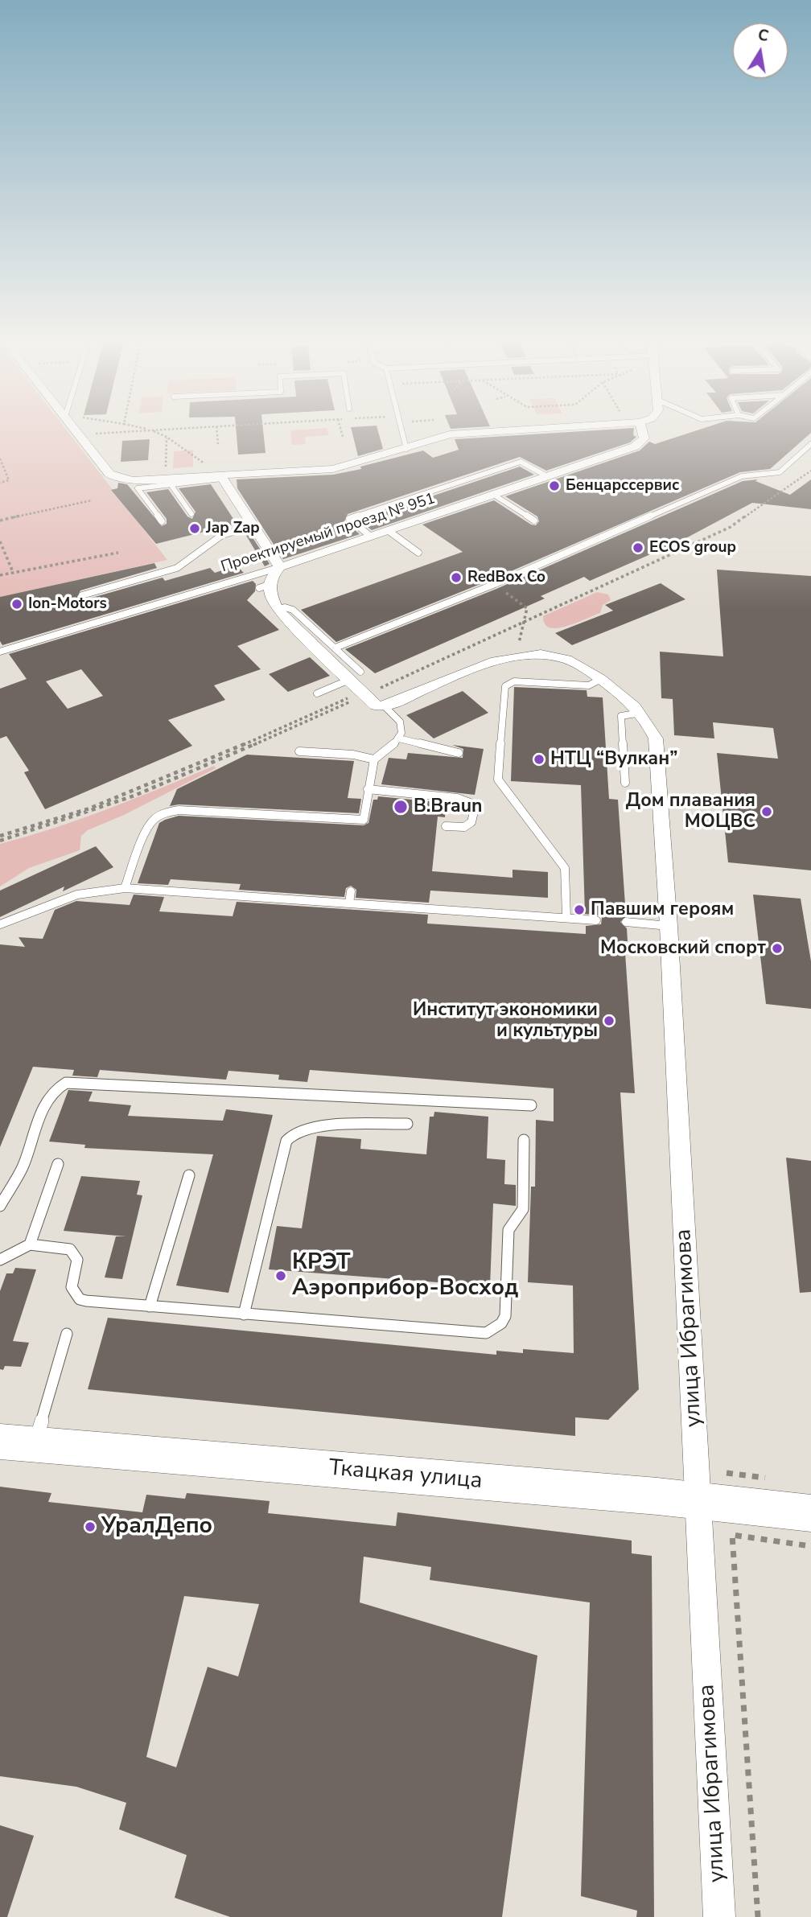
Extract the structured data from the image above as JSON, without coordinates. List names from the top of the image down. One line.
{"streets":{"street":["Проектируемый проезд № 951","улица Ибрагимова","Ткацкая улица"]},"crossings":[["улица Ибрагимова","Ткацкая улица"]],"places":["Бенцарссервис","Jap Zap","ECOS group","RedBox Co","Ion-Motors","НТЦ “Вулкан”","B.Braun","Дом плавания МОЦВС","Павшим героям","Московский спорт","Институт экономики и культуры","КРЭТ Аэроприбор-Восход","УралДепо"],"north":"top"}
